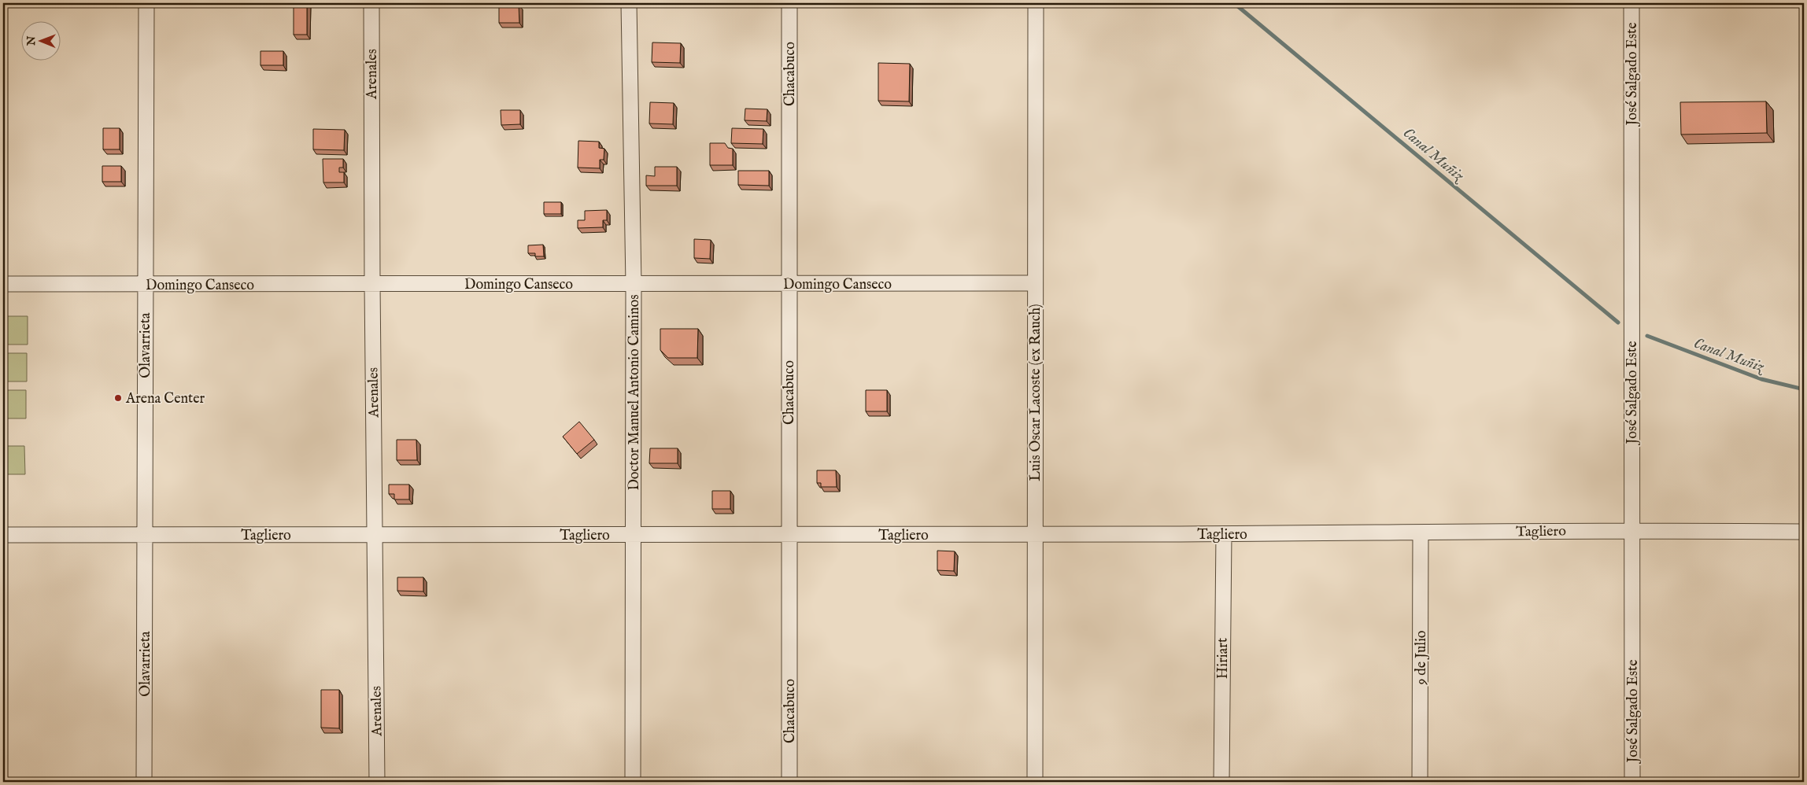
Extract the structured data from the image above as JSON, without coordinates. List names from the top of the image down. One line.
{"streets":{"street":["Arenales","Chacabuco","José Salgado Este","Domingo Canseco","Olavarrieta","Doctor Manuel Antonio Caminos","Luis Oscar Lacoste (ex Rauch)","Tagliero","9 de Julio","Hiriart"]},"crossings":[["Arenales","Domingo Canseco"],["Arenales","Tagliero"],["Chacabuco","Domingo Canseco"],["Chacabuco","Tagliero"],["José Salgado Este","Tagliero"],["Domingo Canseco","Olavarrieta"],["Domingo Canseco","Doctor Manuel Antonio Caminos"],["Domingo Canseco","Luis Oscar Lacoste (ex Rauch)"],["Olavarrieta","Tagliero"],["Doctor Manuel Antonio Caminos","Tagliero"],["Luis Oscar Lacoste (ex Rauch)","Tagliero"],["Tagliero","9 de Julio"],["Tagliero","Hiriart"]],"water":["Canal Muñiz"],"places":["Arena Center"],"north":"left"}
